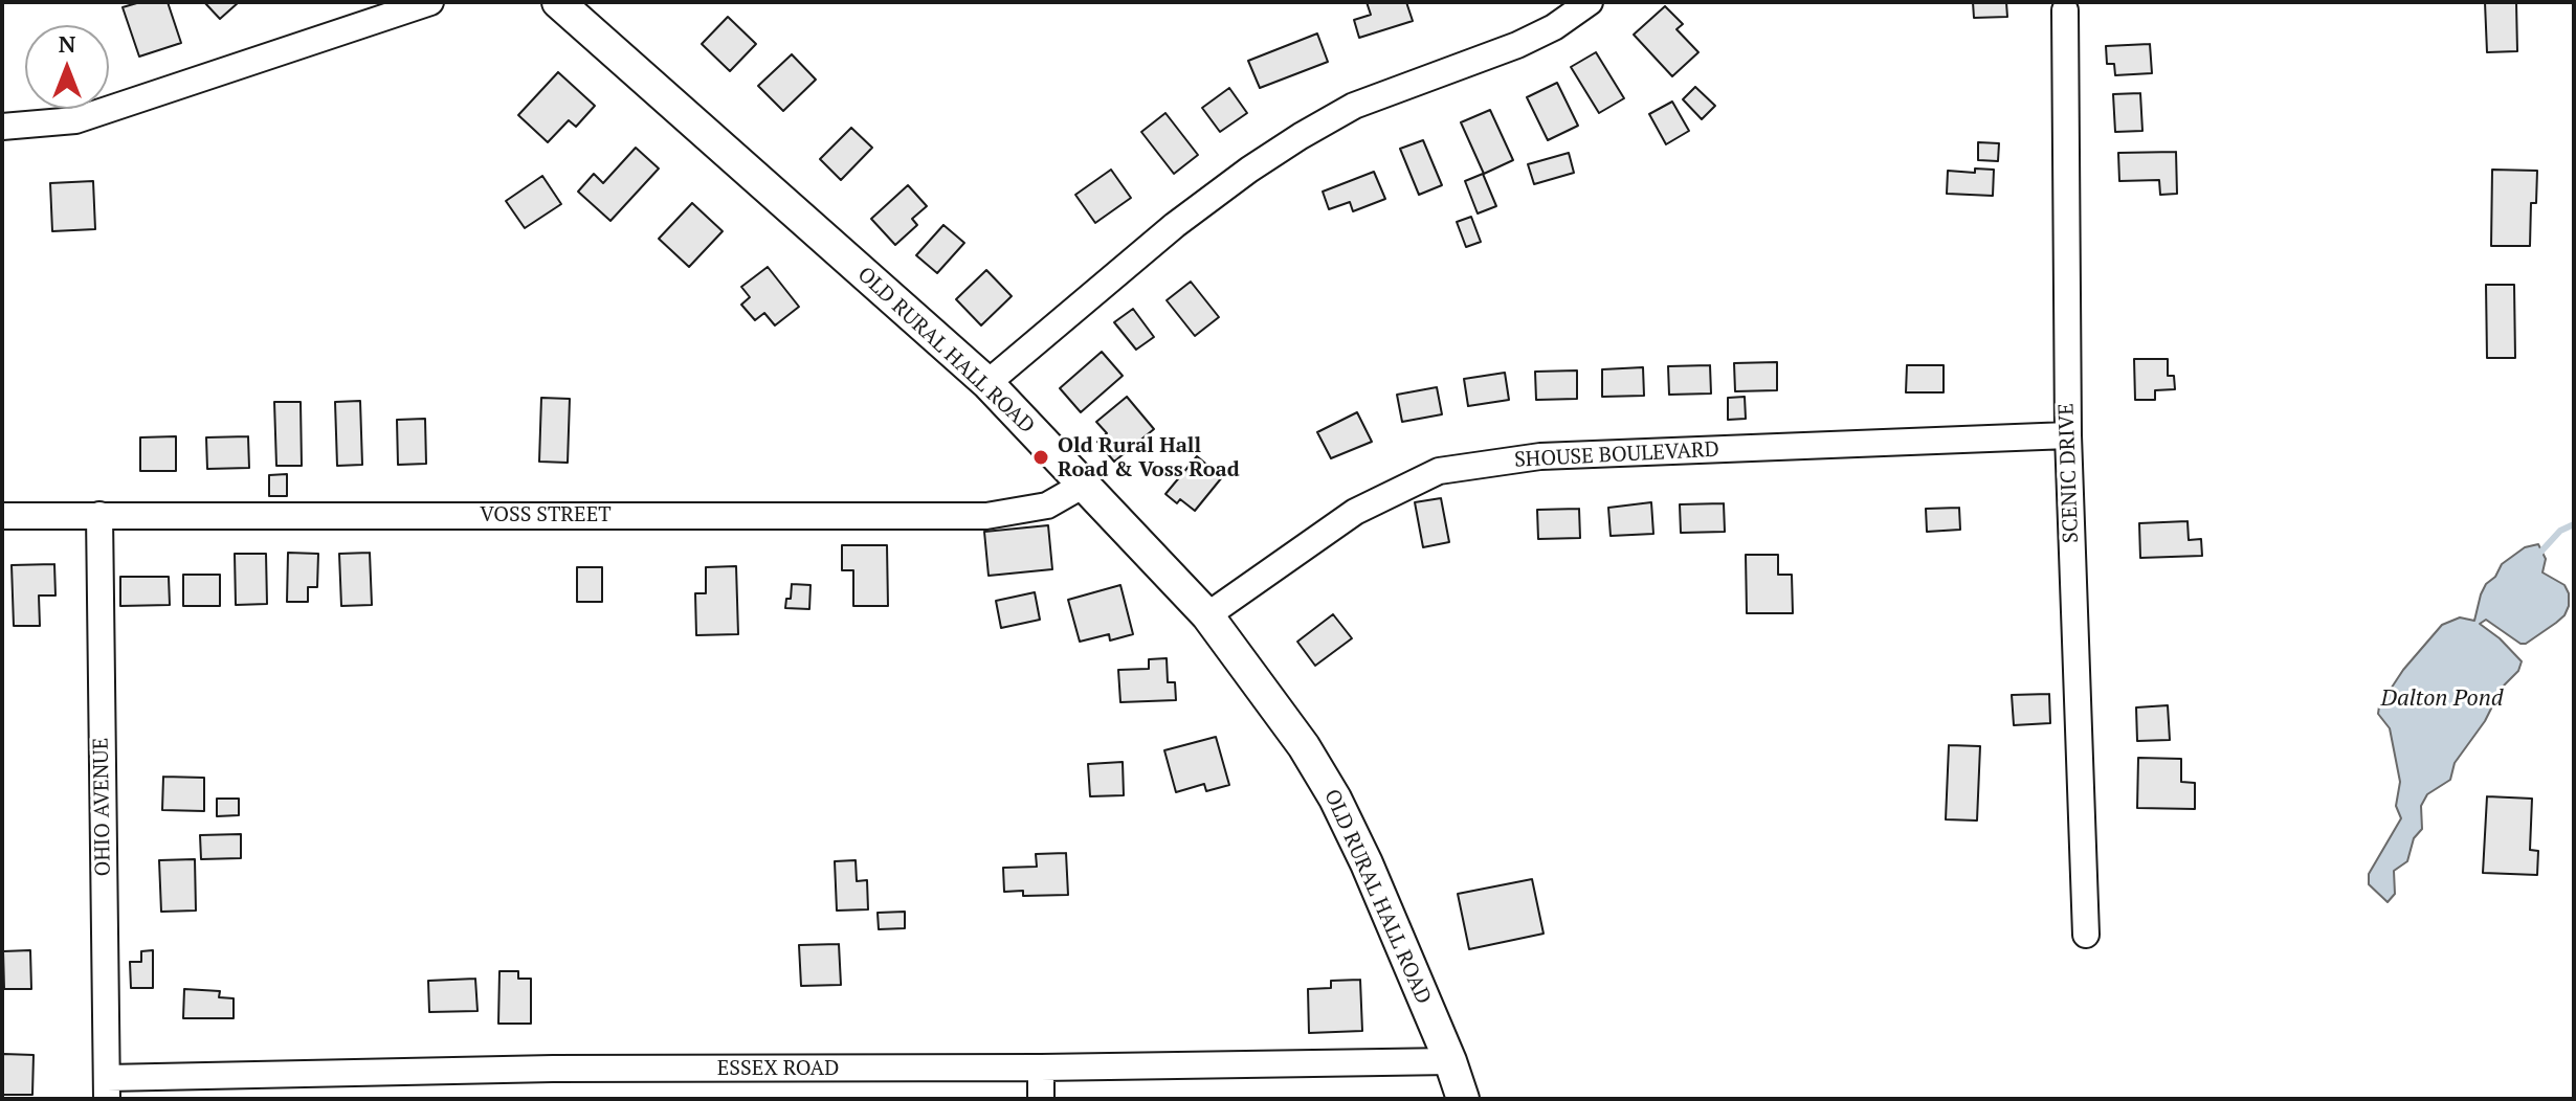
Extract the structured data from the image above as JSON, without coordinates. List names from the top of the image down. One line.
{"streets":{"main road":["OLD RURAL HALL ROAD"],"street":["SHOUSE BOULEVARD","SCENIC DRIVE","VOSS STREET","OHIO AVENUE","ESSEX ROAD"]},"crossings":[["OLD RURAL HALL ROAD","SHOUSE BOULEVARD"],["OLD RURAL HALL ROAD","VOSS STREET"],["OLD RURAL HALL ROAD","ESSEX ROAD"],["SHOUSE BOULEVARD","SCENIC DRIVE"],["VOSS STREET","OHIO AVENUE"],["OHIO AVENUE","ESSEX ROAD"]],"water":["Dalton Pond"],"places":["Old Rural Hall Road & Voss Road"],"north":"top"}
